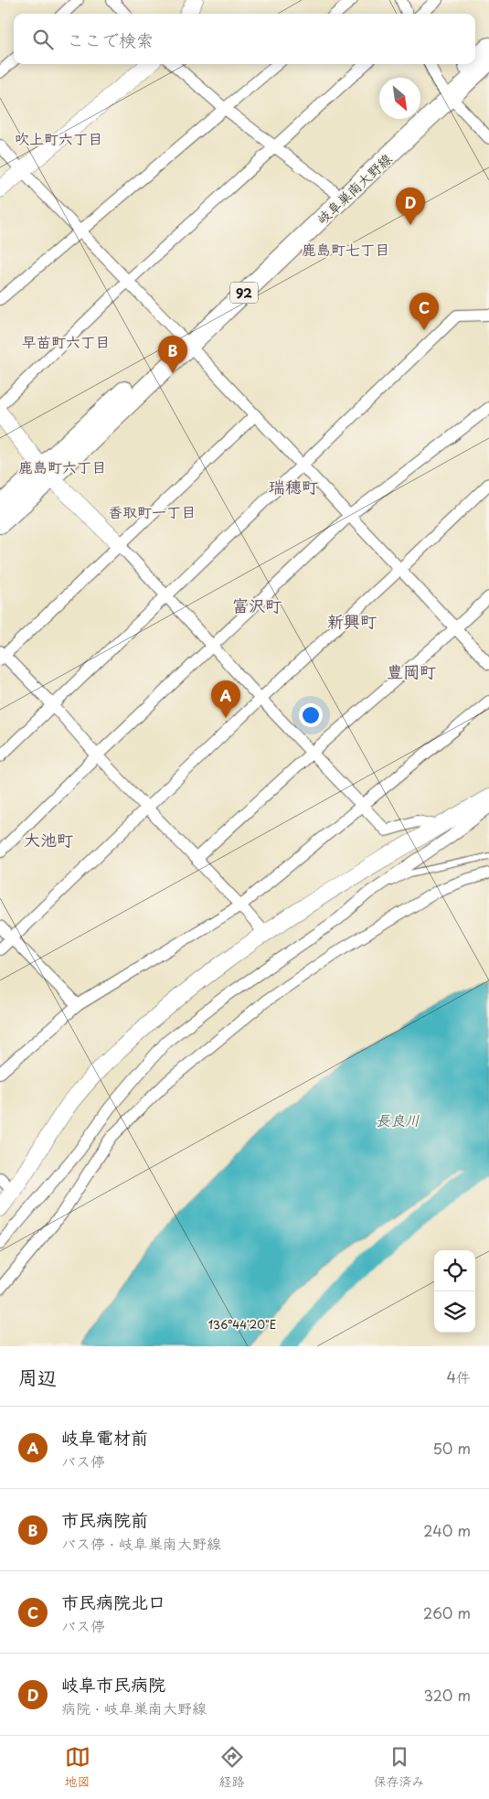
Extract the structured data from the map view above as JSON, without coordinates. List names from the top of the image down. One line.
{"streets":{"main road":["岐阜巣南大野線","92"]},"districts":["吹上町六丁目","鹿島町七丁目","早苗町六丁目","鹿島町六丁目","瑞穂町","香取町一丁目","富沢町","新興町","豊岡町","大池町"],"water":["長良川"],"north":"bottom right","page":{"search":"ここで検索","pins":["D","C","B","A"],"heading":["周辺","4件"],"list":[{"mark":"A","name":"岐阜電材前","note":"バス停","value":"50 m"},{"mark":"B","name":"市民病院前","note":"バス停 · 岐阜巣南大野線","value":"240 m"},{"mark":"C","name":"市民病院北口","note":"バス停","value":"260 m"},{"mark":"D","name":"岐阜市民病院","note":"病院 · 岐阜巣南大野線","value":"320 m"}],"nav":["地図","経路","保存済み"]},"coordinates":["136°44'20\"E"]}
